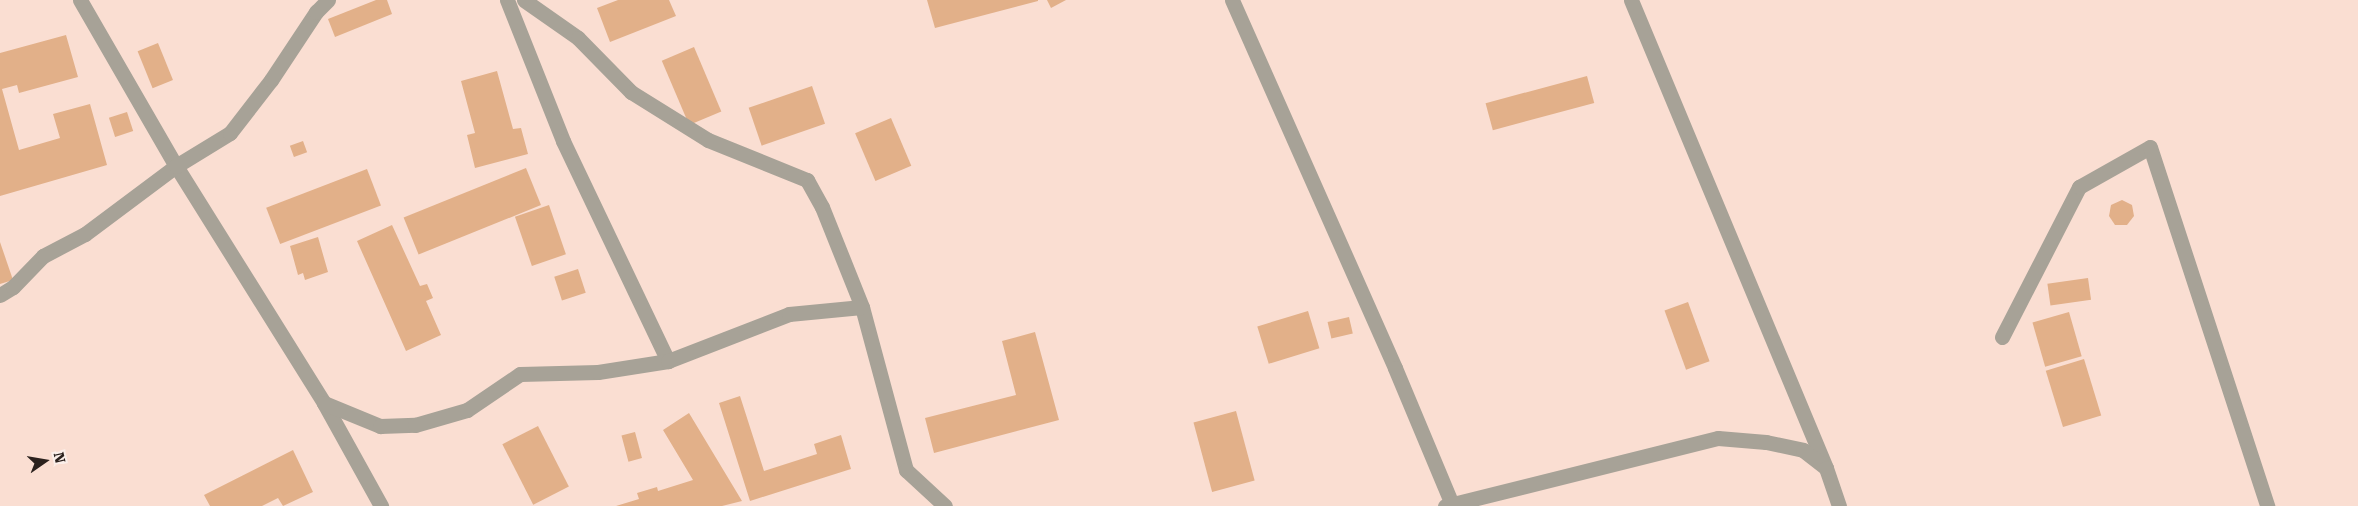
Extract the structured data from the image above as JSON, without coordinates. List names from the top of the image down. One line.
{"north":"right"}
